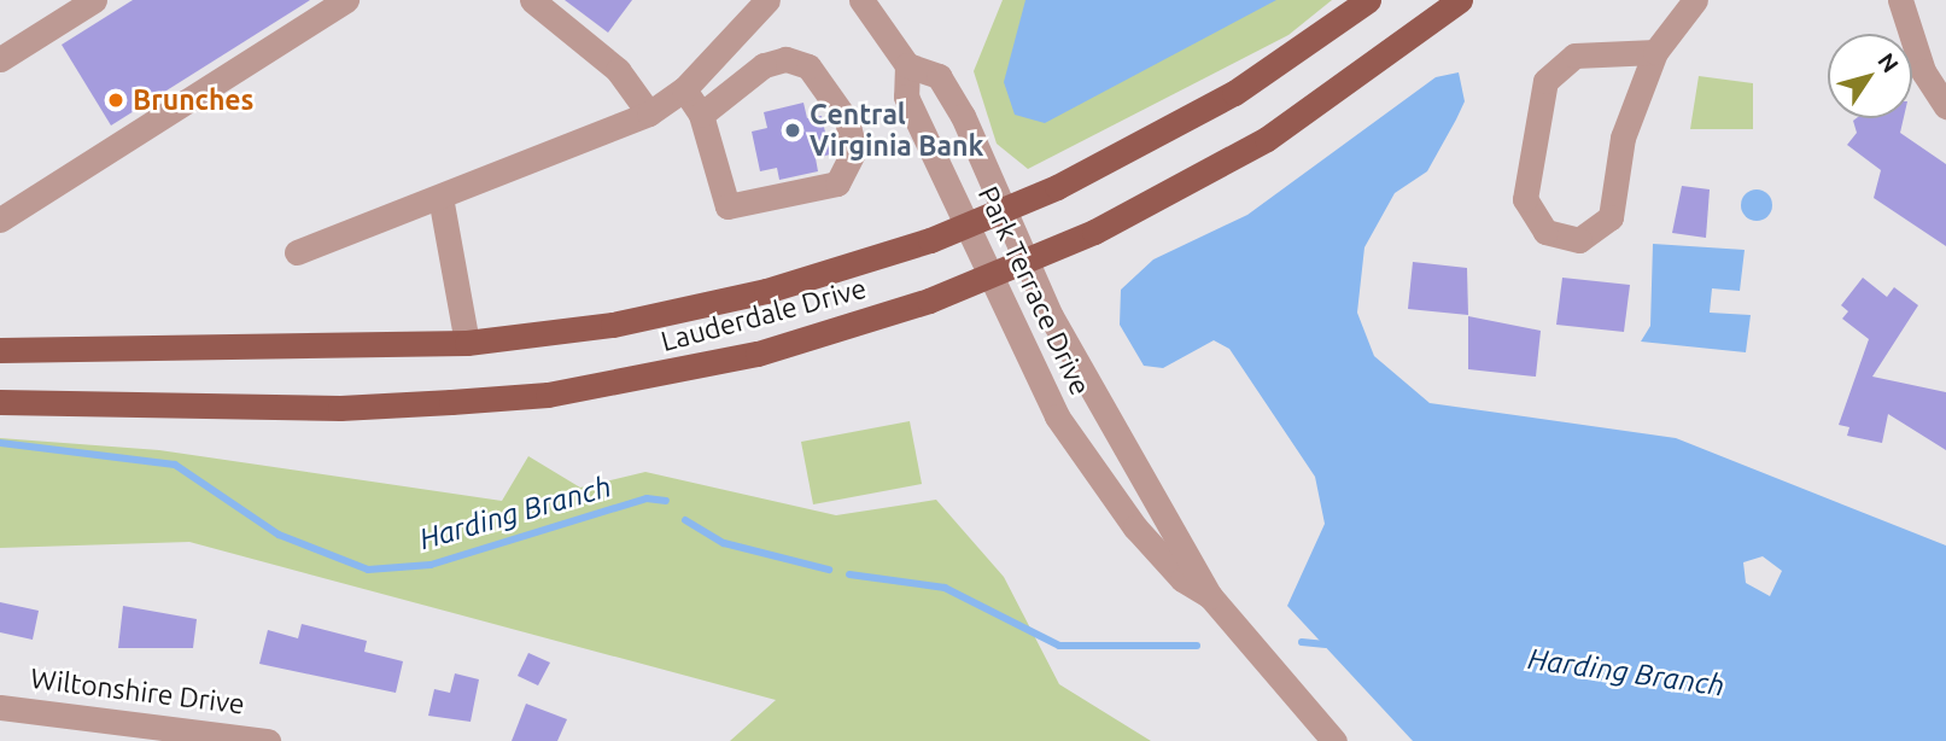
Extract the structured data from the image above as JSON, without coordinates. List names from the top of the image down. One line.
{"streets":{"main road":["Lauderdale Drive"],"street":["Park Terrace Drive","Wiltonshire Drive"]},"crossings":[["Park Terrace Drive","Lauderdale Drive"]],"water":["Harding Branch"],"places":["Brunches","Central Virginia Bank"],"north":"top right"}
